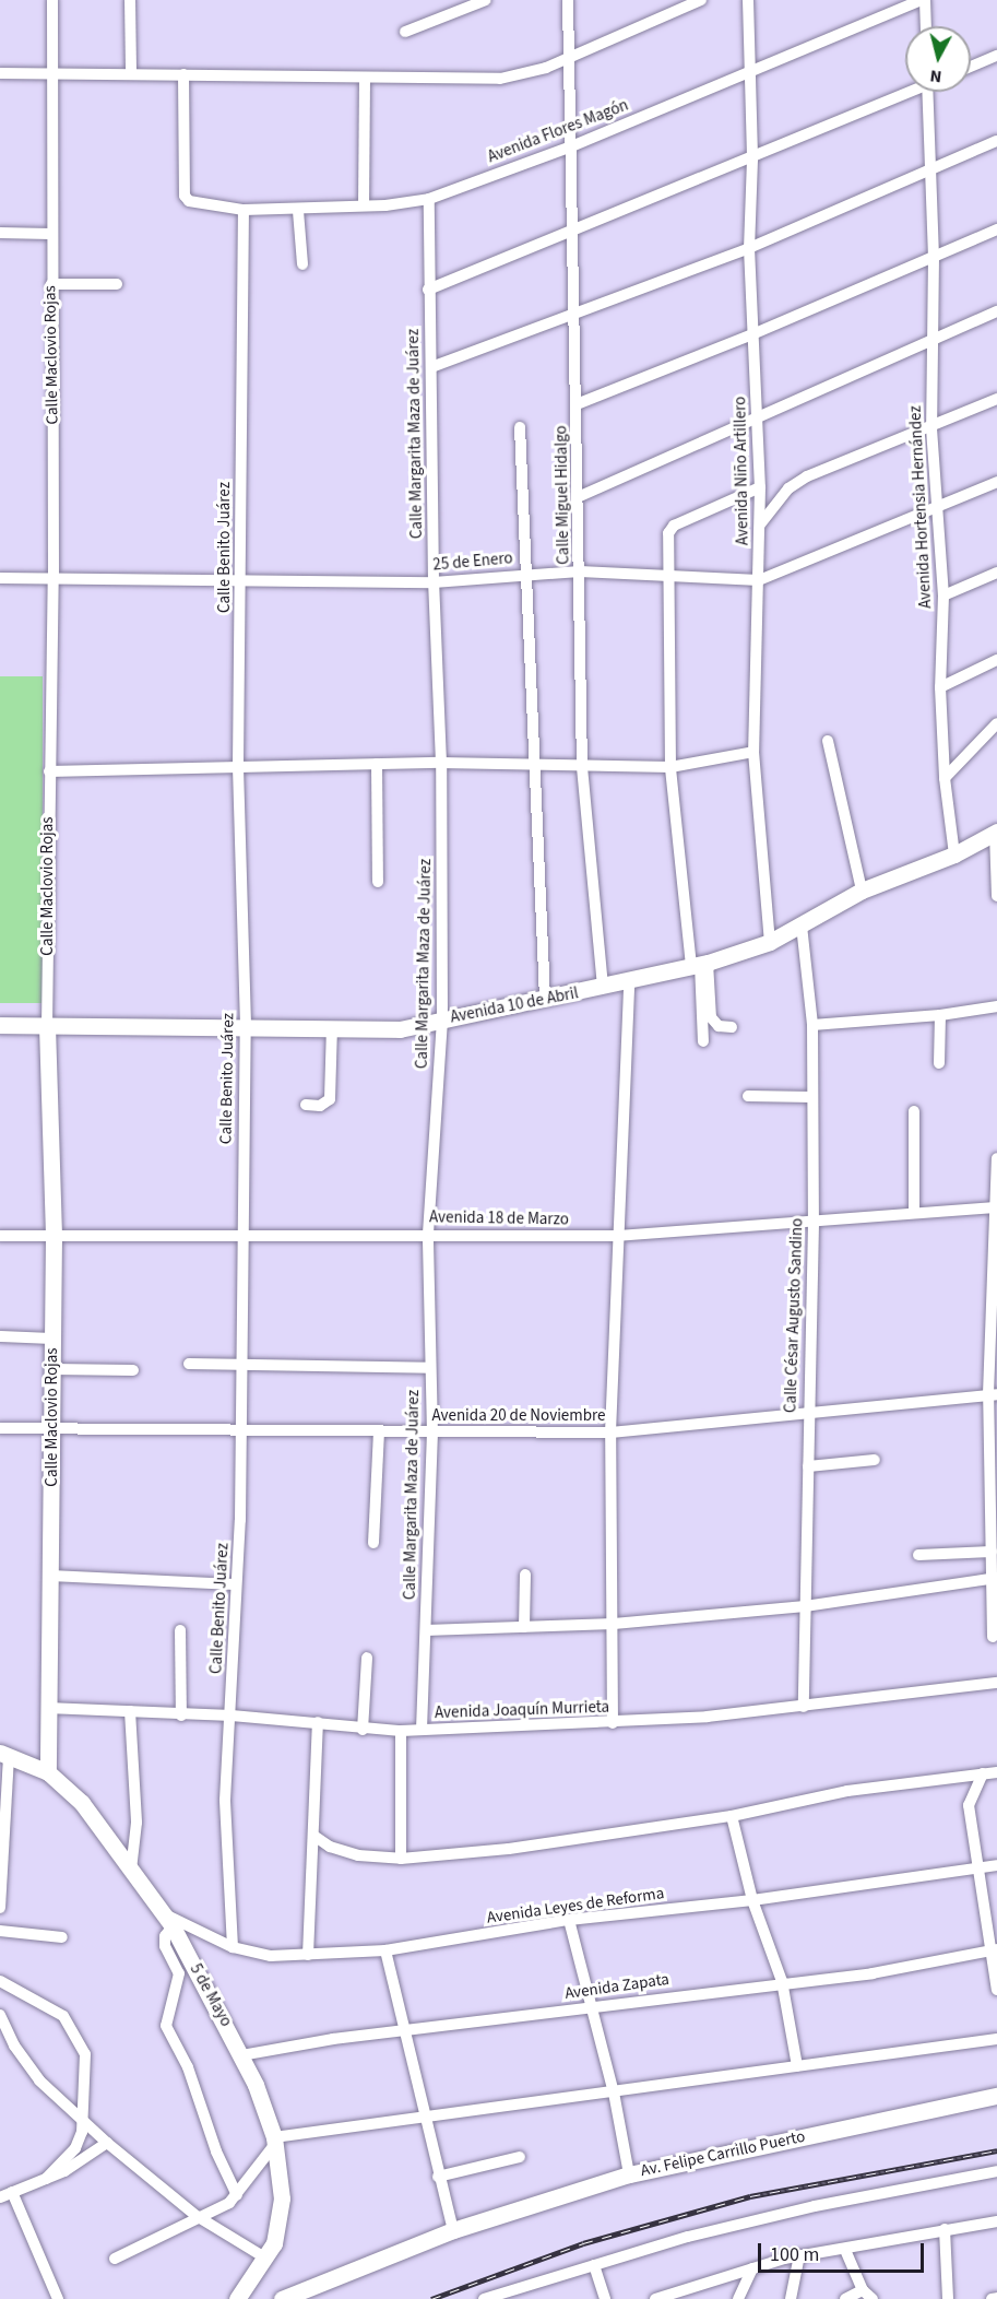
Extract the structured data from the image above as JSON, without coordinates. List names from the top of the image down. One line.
{"streets":{"street":["Avenida Flores Magón","Calle Maclovio Rojas","Calle Margarita Maza de Juárez","Avenida Niño Artillero","Calle Miguel Hidalgo","Avenida Hortensia Hernández","Calle Benito Juárez","25 de Enero","Avenida 10 de Abril","Avenida 18 de Marzo","Calle César Augusto Sandino","Avenida 20 de Noviembre","Avenida Joaquín Murrieta","Avenida Leyes de Reforma","Avenida Zapata","5 de Mayo","Av. Felipe Carrillo Puerto"]},"crossings":[["Avenida Flores Magón","Calle Margarita Maza de Juárez"],["Avenida Flores Magón","Avenida Niño Artillero"],["Avenida Flores Magón","Calle Miguel Hidalgo"],["Avenida Flores Magón","Calle Benito Juárez"],["Calle Maclovio Rojas","25 de Enero"],["Calle Maclovio Rojas","Avenida 10 de Abril"],["Calle Maclovio Rojas","Avenida 18 de Marzo"],["Calle Maclovio Rojas","Avenida 20 de Noviembre"],["Calle Maclovio Rojas","Avenida Joaquín Murrieta"],["Calle Maclovio Rojas","5 de Mayo"],["Calle Margarita Maza de Juárez","25 de Enero"],["Calle Margarita Maza de Juárez","Avenida 10 de Abril"],["Calle Margarita Maza de Juárez","Avenida 18 de Marzo"],["Calle Margarita Maza de Juárez","Avenida 20 de Noviembre"],["Calle Margarita Maza de Juárez","Avenida Joaquín Murrieta"],["Avenida Niño Artillero","25 de Enero"],["Avenida Niño Artillero","Avenida 10 de Abril"],["Calle Miguel Hidalgo","25 de Enero"],["Calle Miguel Hidalgo","Avenida 10 de Abril"],["Avenida Hortensia Hernández","25 de Enero"],["Avenida Hortensia Hernández","Avenida 10 de Abril"],["Calle Benito Juárez","25 de Enero"],["Calle Benito Juárez","Avenida 10 de Abril"],["Calle Benito Juárez","Avenida 18 de Marzo"],["Calle Benito Juárez","Avenida 20 de Noviembre"],["Calle Benito Juárez","Avenida Joaquín Murrieta"],["Calle Benito Juárez","Avenida Leyes de Reforma"],["Avenida 10 de Abril","Calle César Augusto Sandino"],["Avenida 18 de Marzo","Calle César Augusto Sandino"],["Calle César Augusto Sandino","Avenida 20 de Noviembre"],["Calle César Augusto Sandino","Avenida Joaquín Murrieta"],["Avenida Leyes de Reforma","5 de Mayo"],["Avenida Zapata","5 de Mayo"]],"scale_bar":"100 m","north":"bottom"}
